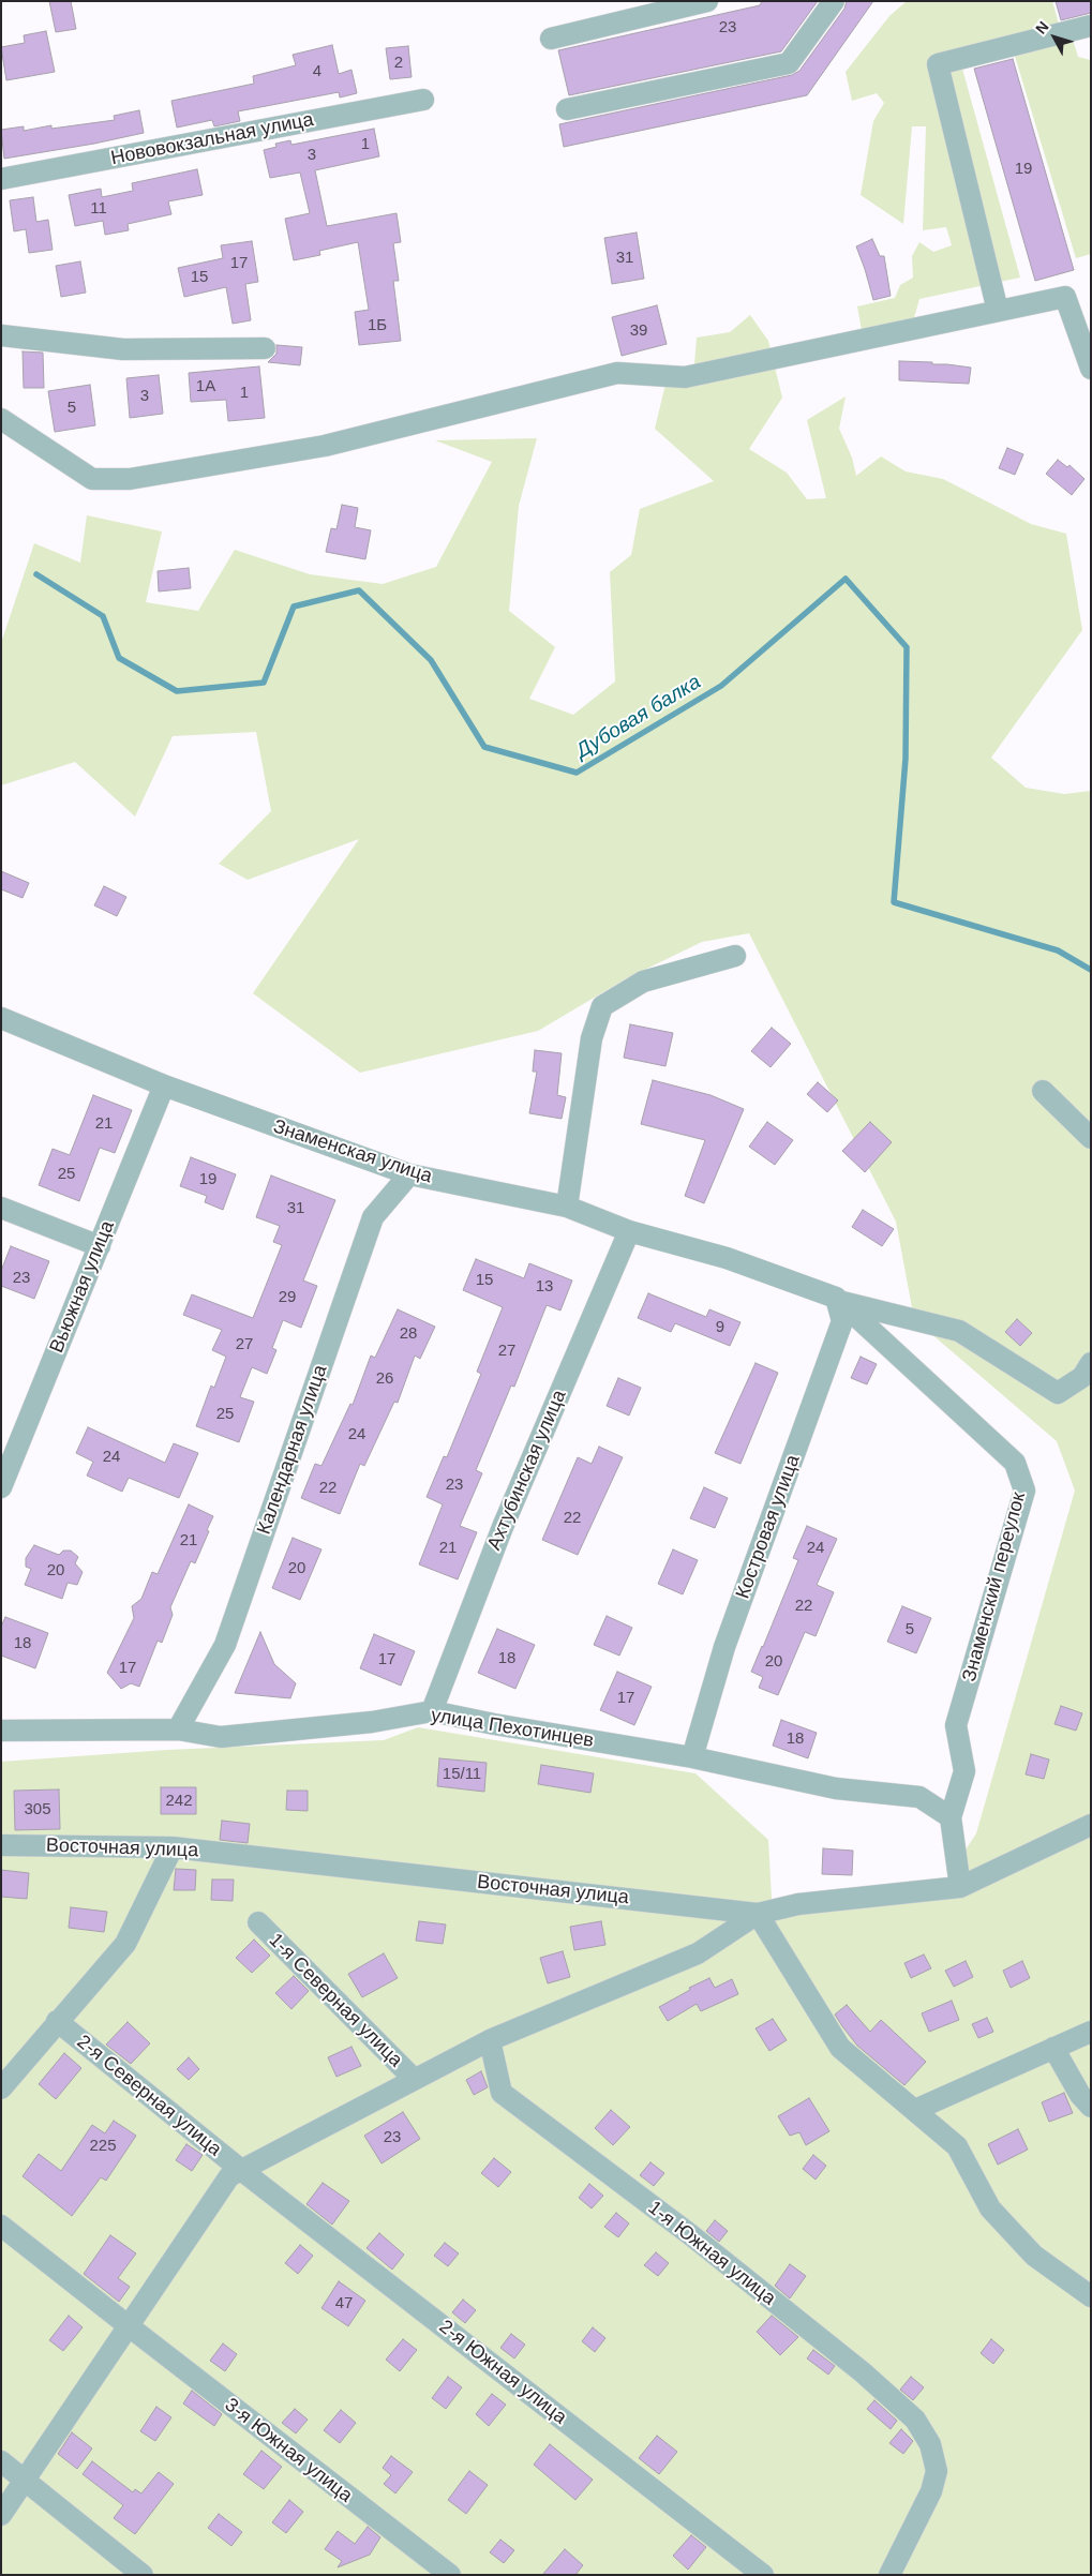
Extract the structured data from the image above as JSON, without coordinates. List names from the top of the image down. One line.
{"streets":{"street":["Нововокзальная улица","Знаменская улица","Вьюжная улица","Календарная улица","Ахтубинская улица","Костровая улица","Знаменский переулок","улица Пехотинцев","Восточная улица","1-я Северная улица","2-я Северная улица","1-я Южная улица","2-я Южная улица","3-я Южная улица"]},"crossings":[["Знаменская улица","Вьюжная улица"],["Знаменская улица","Календарная улица"],["Знаменская улица","Ахтубинская улица"],["Знаменская улица","Костровая улица"],["Знаменская улица","Знаменский переулок"],["Календарная улица","улица Пехотинцев"],["Ахтубинская улица","улица Пехотинцев"],["Костровая улица","Знаменский переулок"],["Костровая улица","улица Пехотинцев"],["Знаменский переулок","улица Пехотинцев"],["Знаменский переулок","Восточная улица"],["2-я Северная улица","2-я Южная улица"]],"water":["Дубовая балка"],"house_numbers":["23","2","4","1","3","19","11","31","17","15","1Б","39","1А","1","3","5","21","25","19","31","23","15","13","29","9","28","27","27","26","25","24","24","23","22","22","21","21","24","20","20","22","5","18","18","17","20","17","17","18","15/11","242","305","23","225","47"],"north":"top left"}
